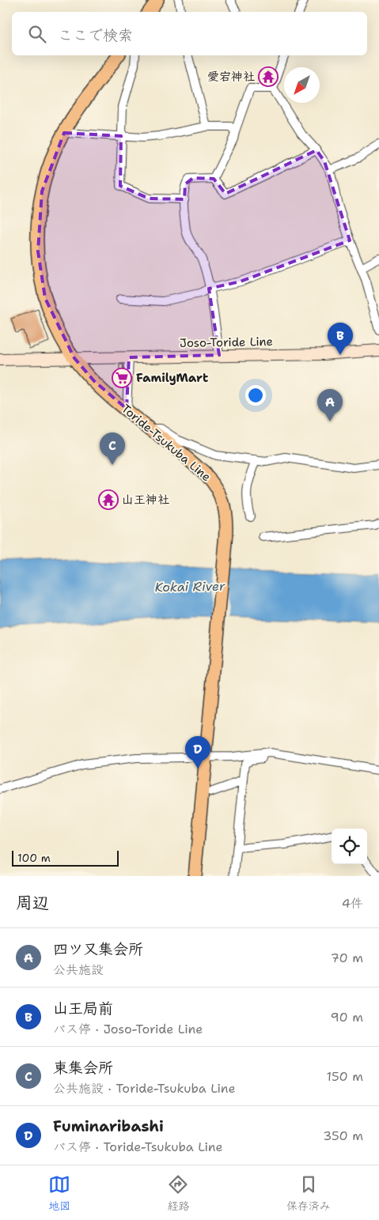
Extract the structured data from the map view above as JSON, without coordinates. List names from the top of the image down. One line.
{"streets":{"main road":["Joso-Toride Line","Toride-Tsukuba Line"]},"crossings":[["Joso-Toride Line","Toride-Tsukuba Line"]],"water":["Kokai River"],"places":{"temple":["愛宕神社","山王神社"],"supermarket":["FamilyMart"]},"scale_bar":"100 m","north":"bottom left","page":{"search":"ここで検索","pins":["B","A","C","D"],"scale":"100 m","heading":["周辺","4件"],"list":[{"mark":"A","name":"四ツ又集会所","note":"公共施設","value":"70 m"},{"mark":"B","name":"山王局前","note":"バス停 · Joso-Toride Line","value":"90 m"},{"mark":"C","name":"東集会所","note":"公共施設 · Toride-Tsukuba Line","value":"150 m"},{"mark":"D","name":"Fuminaribashi","note":"バス停 · Toride-Tsukuba Line","value":"350 m"}],"nav":["地図","経路","保存済み"]}}
